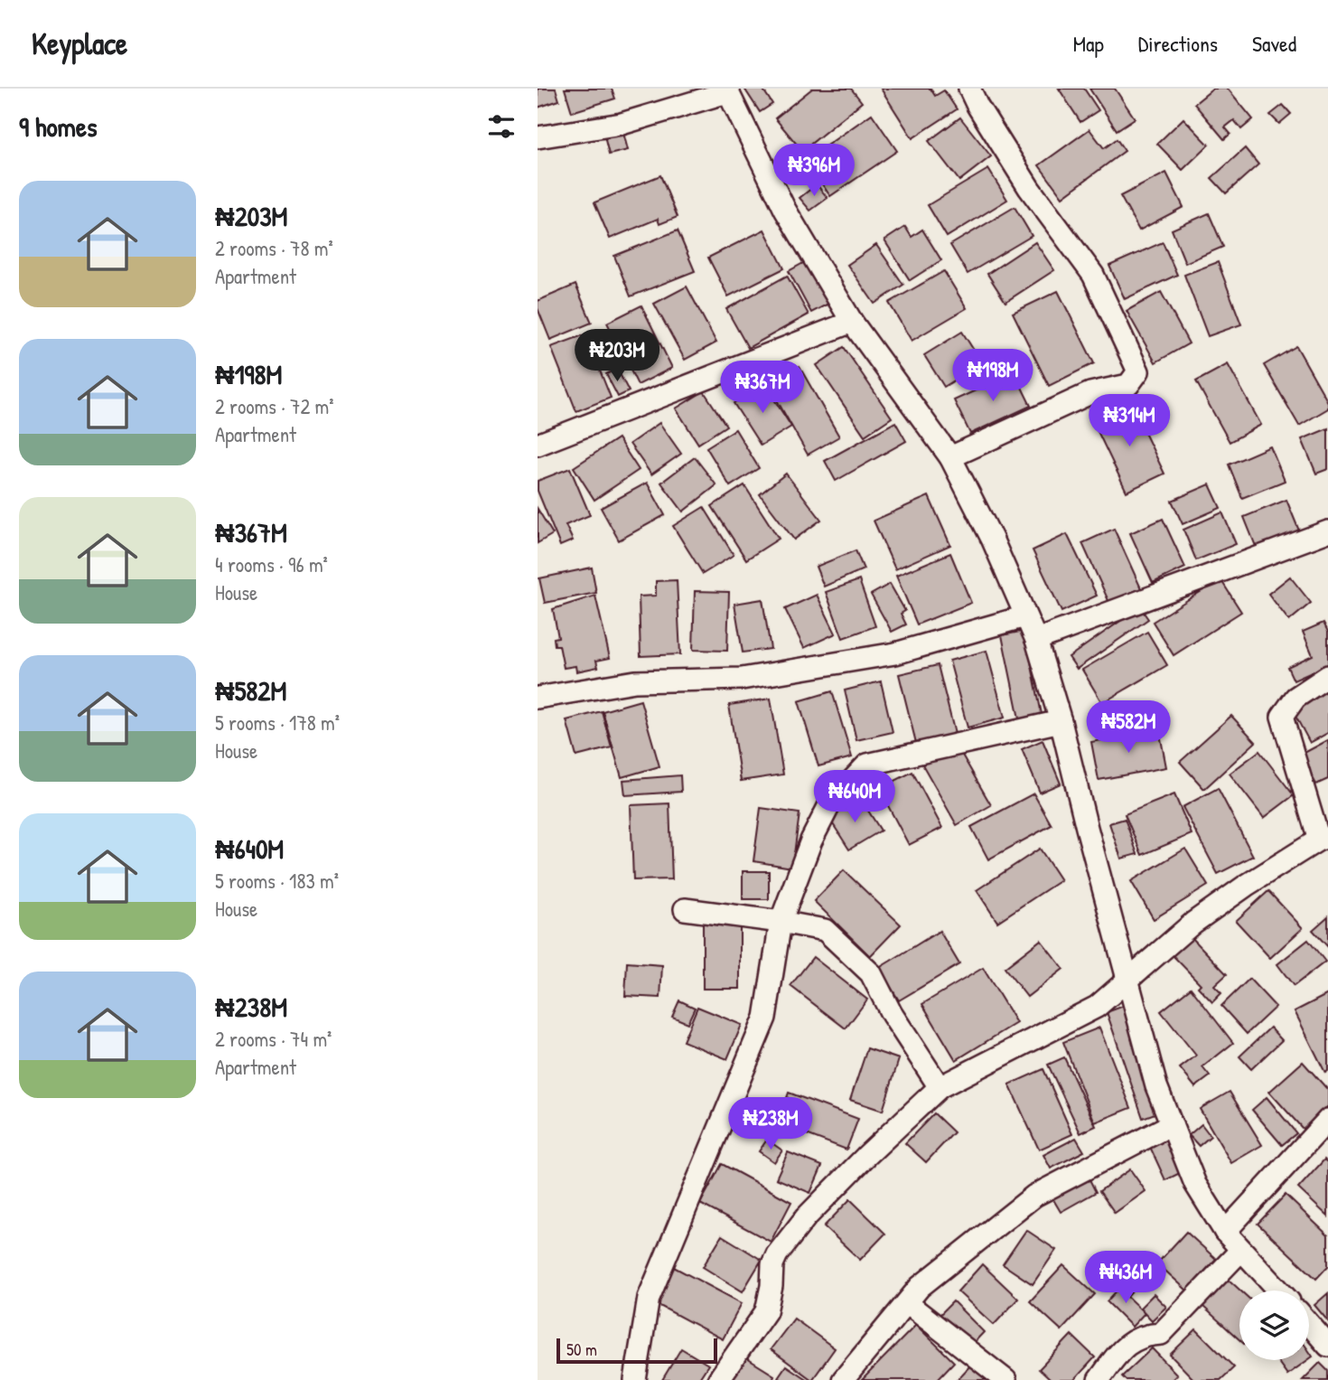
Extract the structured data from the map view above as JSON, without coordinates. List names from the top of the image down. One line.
{"scale_bar":"50 m","page":{"header":"Keyplace","nav":["Map","Directions","Saved"],"heading":"9 homes","price":["₦396M","₦203M","₦198M","₦367M","₦314M","₦582M","₦640M","₦238M","₦436M"],"list":[{"name":"₦203M","note":"2 rooms · 78 m² · Apartment"},{"name":"₦198M","note":"2 rooms · 72 m² · Apartment"},{"name":"₦367M","note":"4 rooms · 96 m² · House"},{"name":"₦582M","note":"5 rooms · 178 m² · House"},{"name":"₦640M","note":"5 rooms · 183 m² · House"},{"name":"₦238M","note":"2 rooms · 74 m² · Apartment"}],"scale":"50 m"}}
